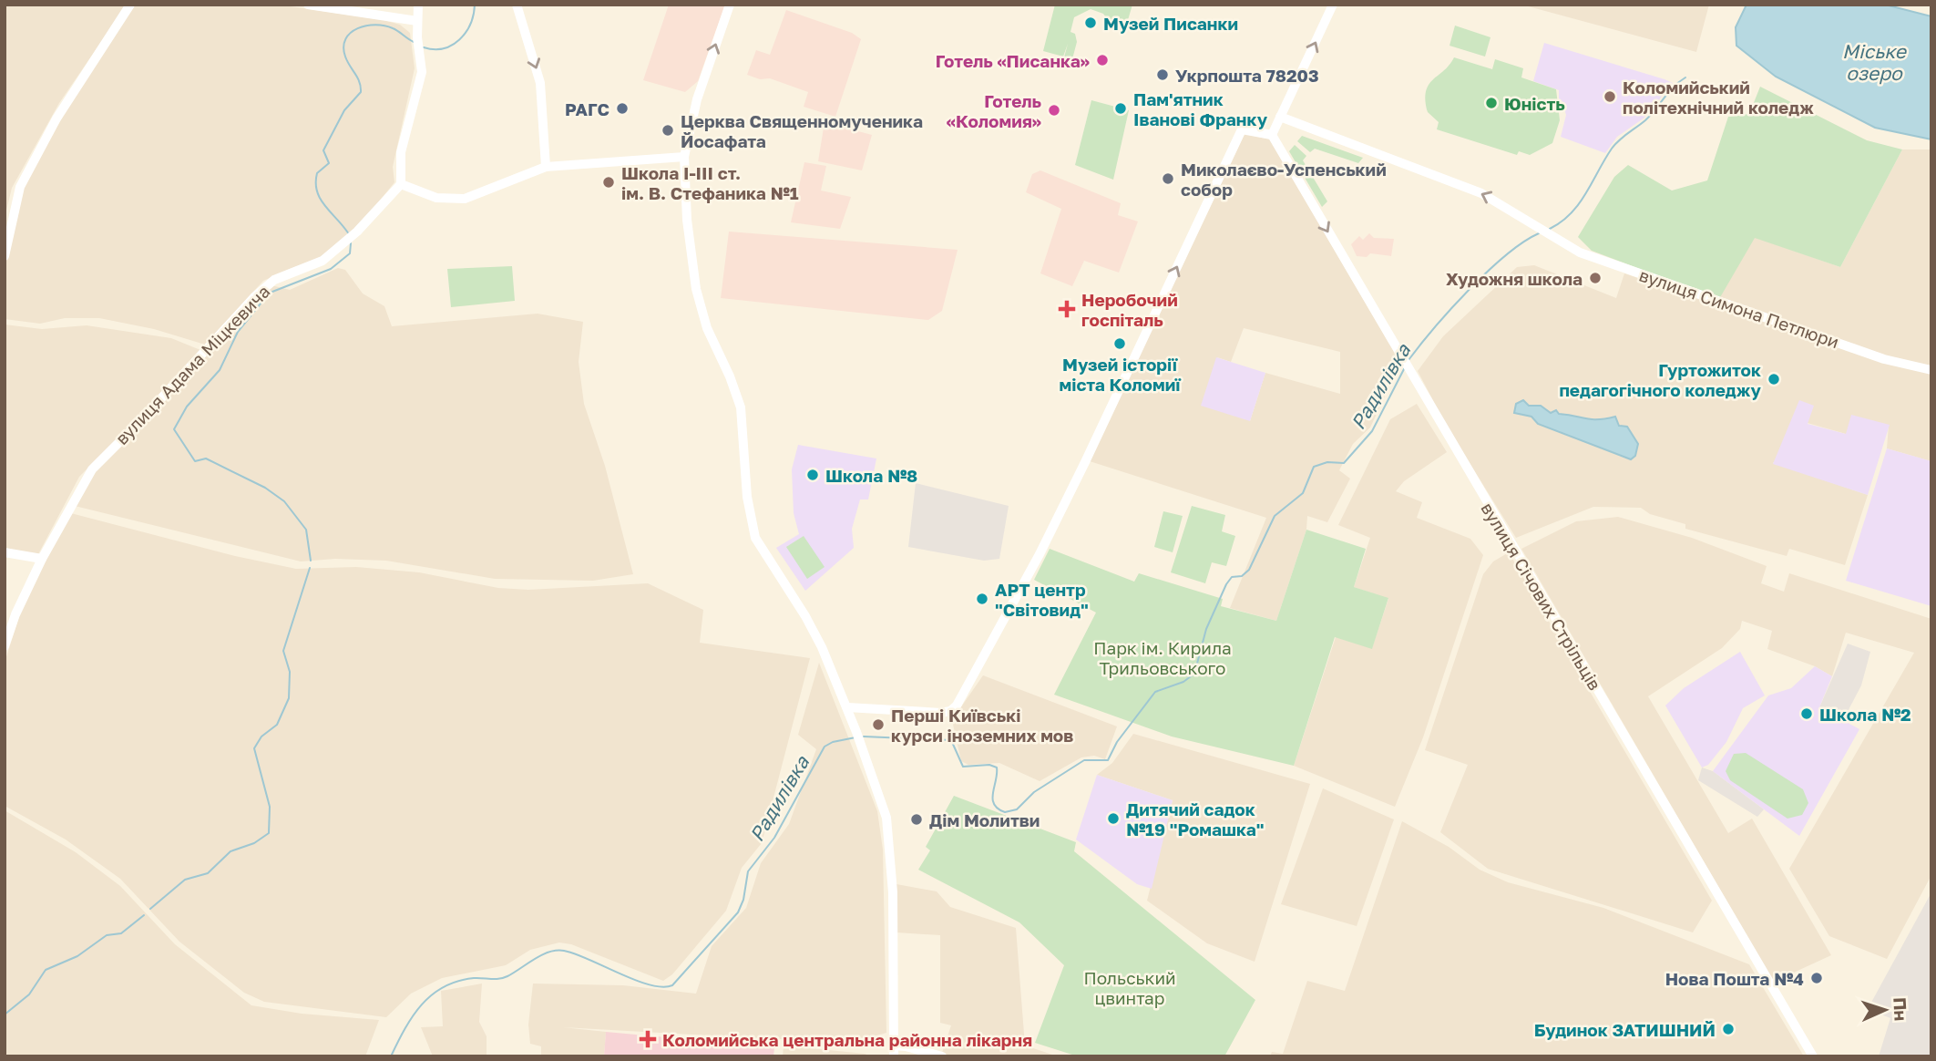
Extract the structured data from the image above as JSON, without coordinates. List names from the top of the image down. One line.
{"streets":{"street":["вулиця Симона Петлюри","вулиця Адама Міцкевича","вулиця Січових Стрільців"]},"one_way":["вулиця Симона Петлюри","вулиця Січових Стрільців"],"water":["Міське озеро","Радилівка"],"parks":["Парк ім. Кирила Трильовського","Польський цвинтар"],"places":{"other":["Музей Писанки","Готель «Писанка»","Укрпошта 78203","Коломийський політехнічний коледж","Юність","РАГС","Пам'ятник Іванові Франку","Готель «Коломия»","Церква Священномученика Йосафата","Миколаєво-Успенський собор","Школа I-III ст. ім. В. Стефаника №1","Художня школа","Музей історії міста Коломиї","Гуртожиток педагогічного коледжу","Школа №8","АРТ центр \"Світовид\"","Школа №2","Перші Київські курси іноземних мов","Дитячий садок №19 \"Ромашка\"","Дім Молитви","Нова Пошта №4","Будинок ЗАТИШНИЙ"],"health":["Неробочий госпіталь","Коломийська центральна районна лікарня"]},"north":"right"}
